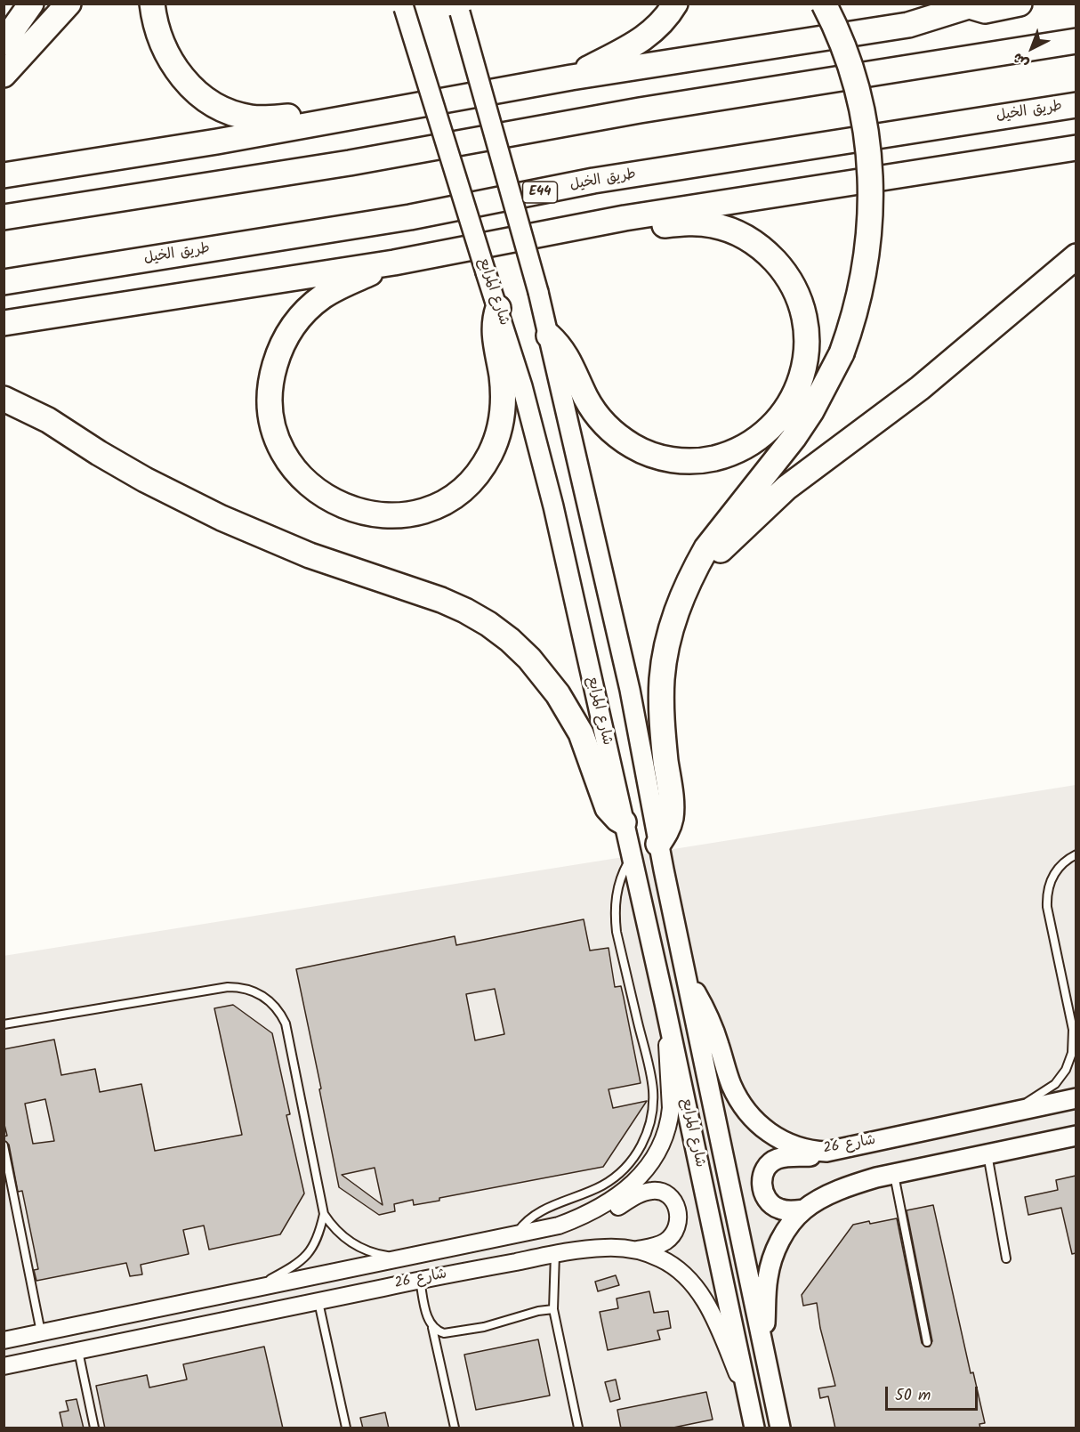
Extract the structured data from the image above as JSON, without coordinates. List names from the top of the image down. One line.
{"streets":{"highway":["طريق الخيل","E44"],"main road":["شارع المرابع","شارع 26"]},"crossings":[["شارع المرابع","شارع 26"]],"scale_bar":"50 m","north":"bottom left"}
